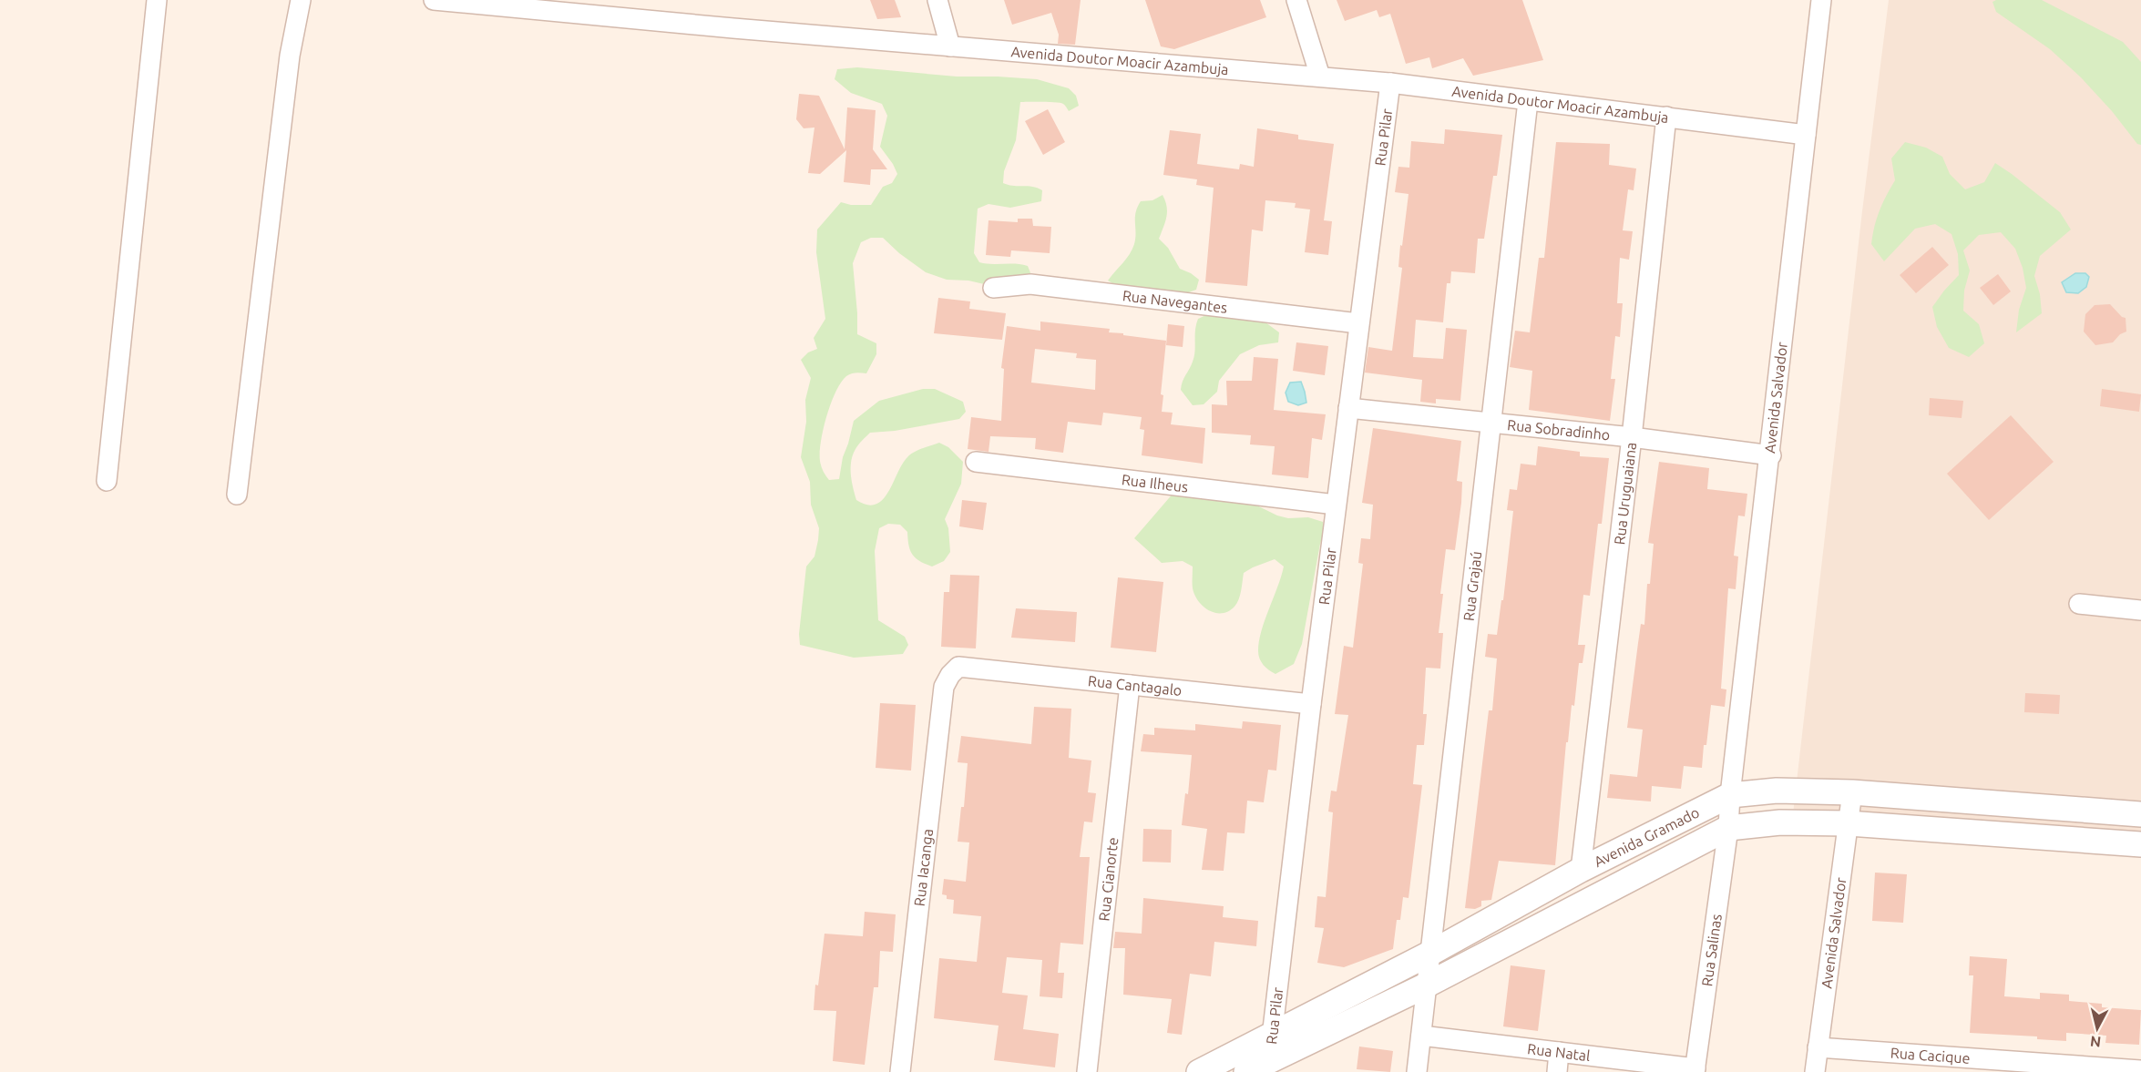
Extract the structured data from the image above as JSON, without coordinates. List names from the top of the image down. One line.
{"streets":{"street":["Avenida Doutor Moacir Azambuja","Rua Pilar","Rua Navegantes","Avenida Salvador","Rua Sobradinho","Rua Ilheus","Rua Uruguaiana","Rua Grajaú","Rua Cantagalo","Avenida Gramado","Rua Iacanga","Rua Cianorte","Rua Salinas","Rua Natal","Rua Cacique"]},"crossings":[["Avenida Doutor Moacir Azambuja","Rua Pilar"],["Avenida Doutor Moacir Azambuja","Avenida Salvador"],["Avenida Doutor Moacir Azambuja","Rua Uruguaiana"],["Avenida Doutor Moacir Azambuja","Rua Grajaú"],["Rua Pilar","Rua Navegantes"],["Rua Pilar","Rua Sobradinho"],["Rua Pilar","Rua Ilheus"],["Rua Pilar","Rua Cantagalo"],["Rua Pilar","Avenida Gramado"],["Avenida Salvador","Rua Sobradinho"],["Avenida Salvador","Avenida Gramado"],["Avenida Salvador","Rua Salinas"],["Avenida Salvador","Rua Cacique"],["Rua Sobradinho","Rua Uruguaiana"],["Rua Sobradinho","Rua Grajaú"],["Rua Uruguaiana","Avenida Gramado"],["Rua Grajaú","Avenida Gramado"],["Rua Grajaú","Rua Natal"],["Rua Cantagalo","Rua Iacanga"],["Rua Cantagalo","Rua Cianorte"],["Avenida Gramado","Rua Salinas"],["Rua Salinas","Rua Natal"]],"north":"bottom"}
